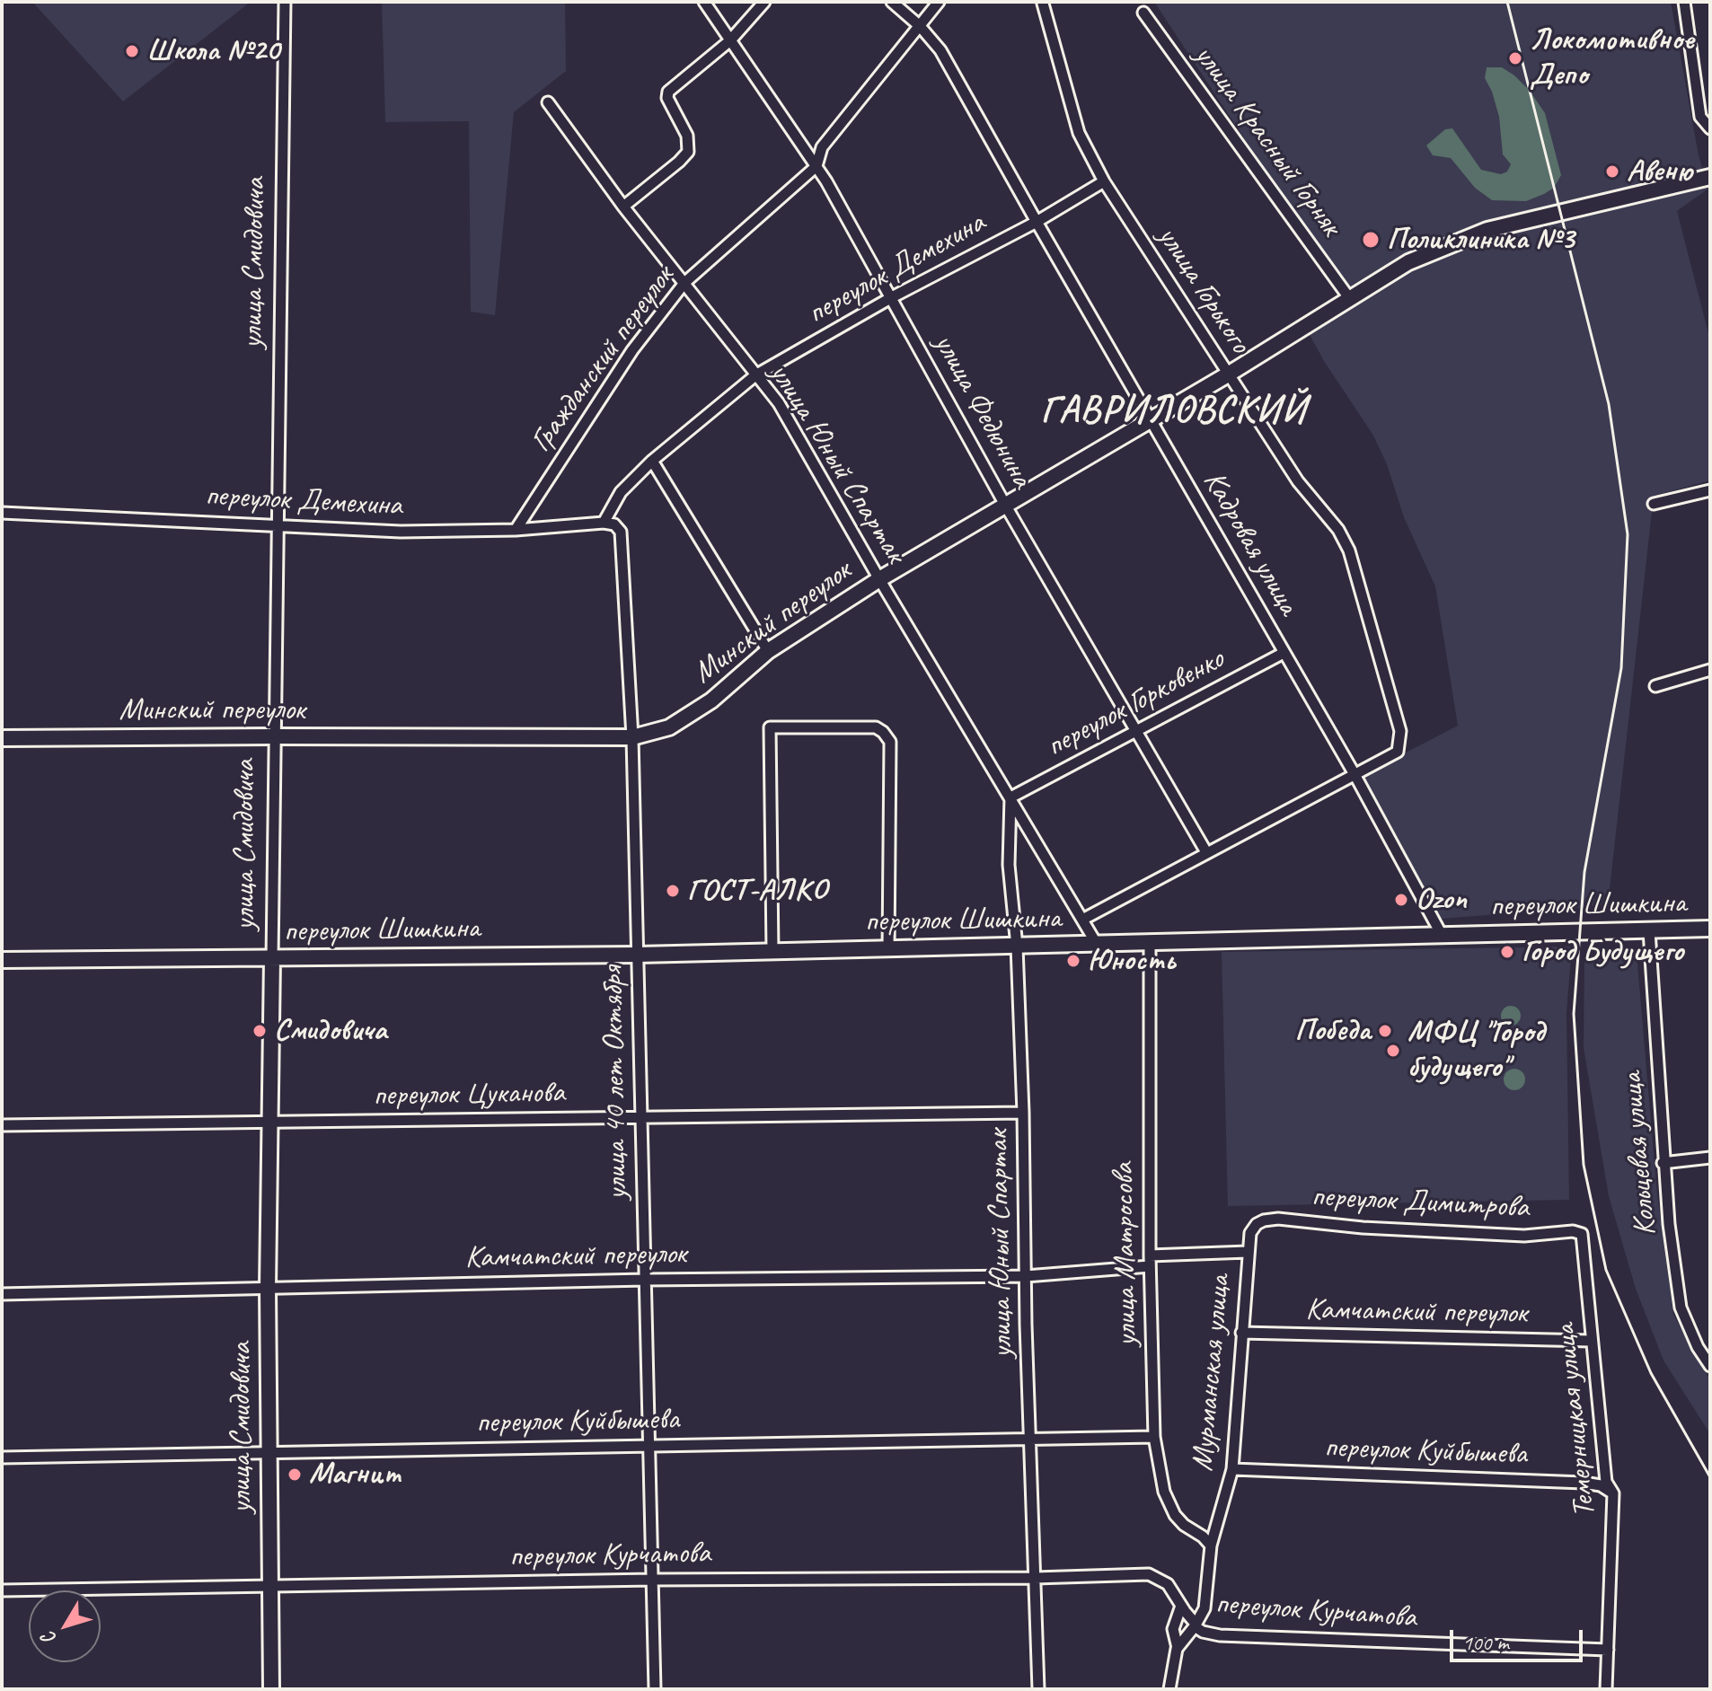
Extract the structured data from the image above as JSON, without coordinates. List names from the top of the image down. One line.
{"streets":{"street":["улица Красный Горняк","улица Смидовича","переулок Демехина","улица Горького","Гражданский переулок","улица Федюнина","улица Юный Спартак","Кадровая улица","Минский переулок","переулок Горковенко","переулок Шишкина","улица 40 лет Октября","переулок Цуканова","Кольцевая улица","переулок Димитрова","улица Матросова","Камчатский переулок","Мурманская улица","Темерницкая улица","переулок Куйбышева","переулок Курчатова"]},"crossings":[["улица Красный Горняк","Минский переулок"],["улица Смидовича","переулок Демехина"],["улица Смидовича","Минский переулок"],["улица Смидовича","переулок Шишкина"],["улица Смидовича","переулок Цуканова"],["улица Смидовича","Камчатский переулок"],["улица Смидовича","переулок Куйбышева"],["улица Смидовича","переулок Курчатова"],["переулок Демехина","улица Горького"],["переулок Демехина","Гражданский переулок"],["переулок Демехина","улица Федюнина"],["переулок Демехина","улица Юный Спартак"],["переулок Демехина","Кадровая улица"],["переулок Демехина","улица 40 лет Октября"],["улица Горького","Минский переулок"],["улица Горького","переулок Шишкина"],["Гражданский переулок","улица Федюнина"],["Гражданский переулок","улица Юный Спартак"],["Гражданский переулок","Кадровая улица"],["улица Федюнина","Минский переулок"],["улица Федюнина","переулок Горковенко"],["улица Федюнина","переулок Шишкина"],["улица Юный Спартак","Минский переулок"],["улица Юный Спартак","переулок Горковенко"],["улица Юный Спартак","переулок Шишкина"],["улица Юный Спартак","переулок Цуканова"],["улица Юный Спартак","Камчатский переулок"],["улица Юный Спартак","переулок Куйбышева"],["улица Юный Спартак","переулок Курчатова"],["Кадровая улица","Минский переулок"],["Кадровая улица","переулок Горковенко"],["Кадровая улица","переулок Шишкина"],["Минский переулок","улица 40 лет Октября"],["переулок Шишкина","улица 40 лет Октября"],["переулок Шишкина","Кольцевая улица"],["переулок Шишкина","улица Матросова"],["улица 40 лет Октября","переулок Цуканова"],["улица 40 лет Октября","Камчатский переулок"],["улица 40 лет Октября","переулок Куйбышева"],["улица 40 лет Октября","переулок Курчатова"],["переулок Димитрова","Мурманская улица"],["переулок Димитрова","Темерницкая улица"],["улица Матросова","Камчатский переулок"],["улица Матросова","Мурманская улица"],["улица Матросова","переулок Куйбышева"],["Камчатский переулок","Мурманская улица"],["Камчатский переулок","Темерницкая улица"],["Мурманская улица","переулок Куйбышева"],["Мурманская улица","переулок Курчатова"],["Темерницкая улица","переулок Куйбышева"],["Темерницкая улица","переулок Курчатова"]],"districts":["ГАВРИЛОВСКИЙ"],"places":["Школа №20","Локомотивное Депо","Авеню","Поликлиника №3","ГОСТ-АЛКО","Ozon","Город Будущего","Юность","Смидовича","Победа","МФЦ \"Город будущего\"","Магнит"],"scale_bar":"100 m","north":"bottom left"}
